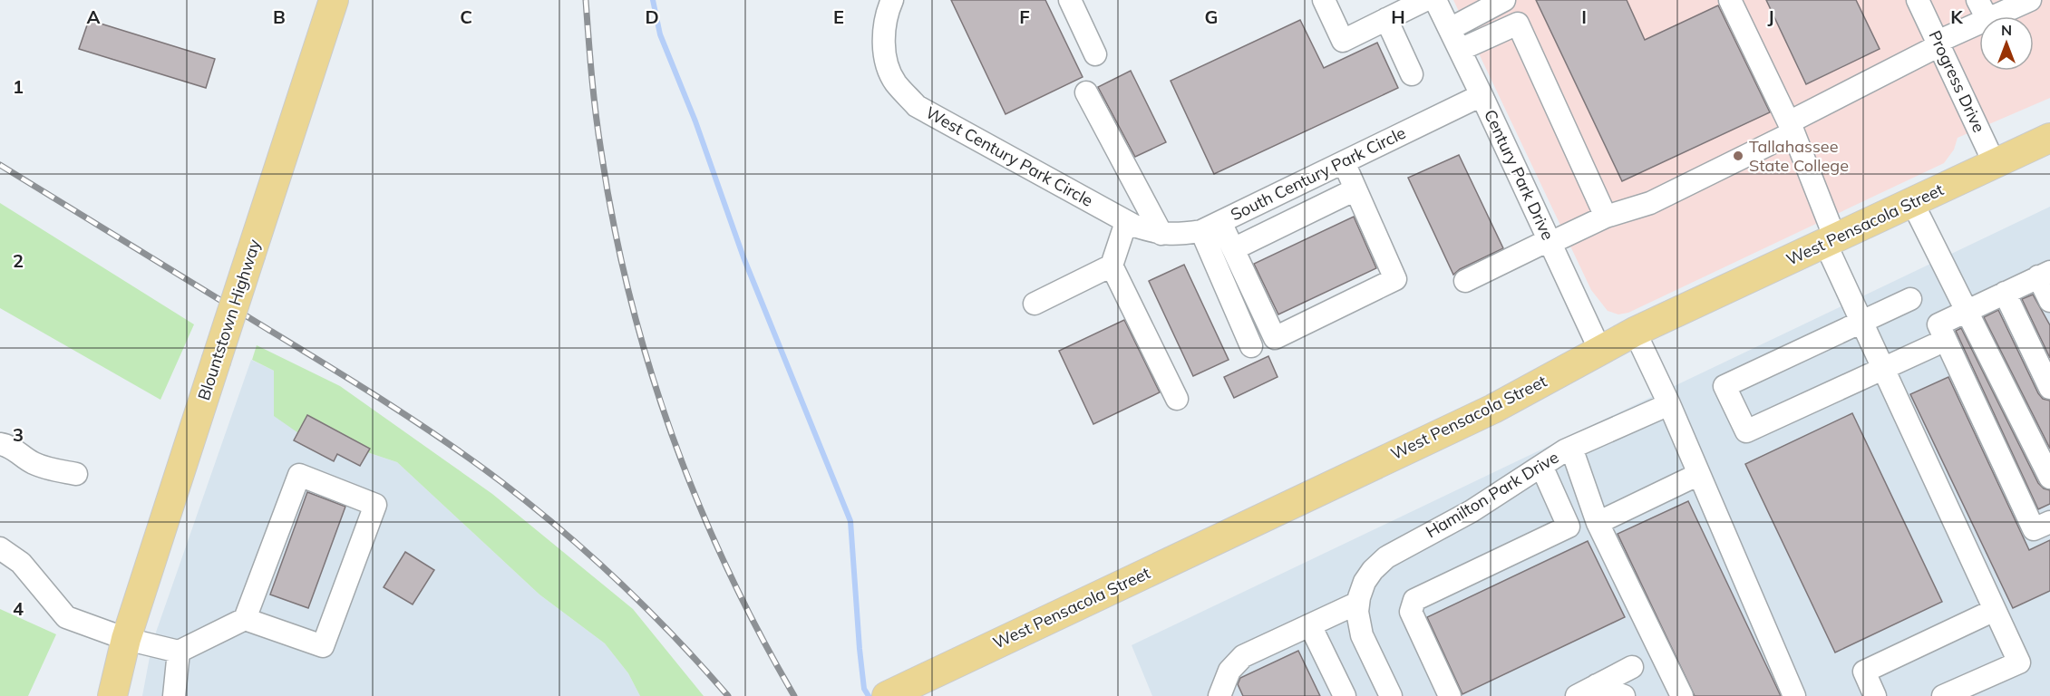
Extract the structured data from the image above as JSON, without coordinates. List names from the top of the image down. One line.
{"streets":{"main road":["West Pensacola Street","Blountstown Highway"],"street":["Progress Drive","West Century Park Circle","South Century Park Circle","Century Park Drive","Hamilton Park Drive"]},"crossings":[["Progress Drive","West Pensacola Street"],["West Century Park Circle","South Century Park Circle"],["South Century Park Circle","Century Park Drive"],["Century Park Drive","West Pensacola Street"]],"places":["Tallahassee State College"],"north":"top","grid":{"columns":["A","B","C","D","E","F","G","H","I","J","K"],"rows":["1","2","3","4"]}}
